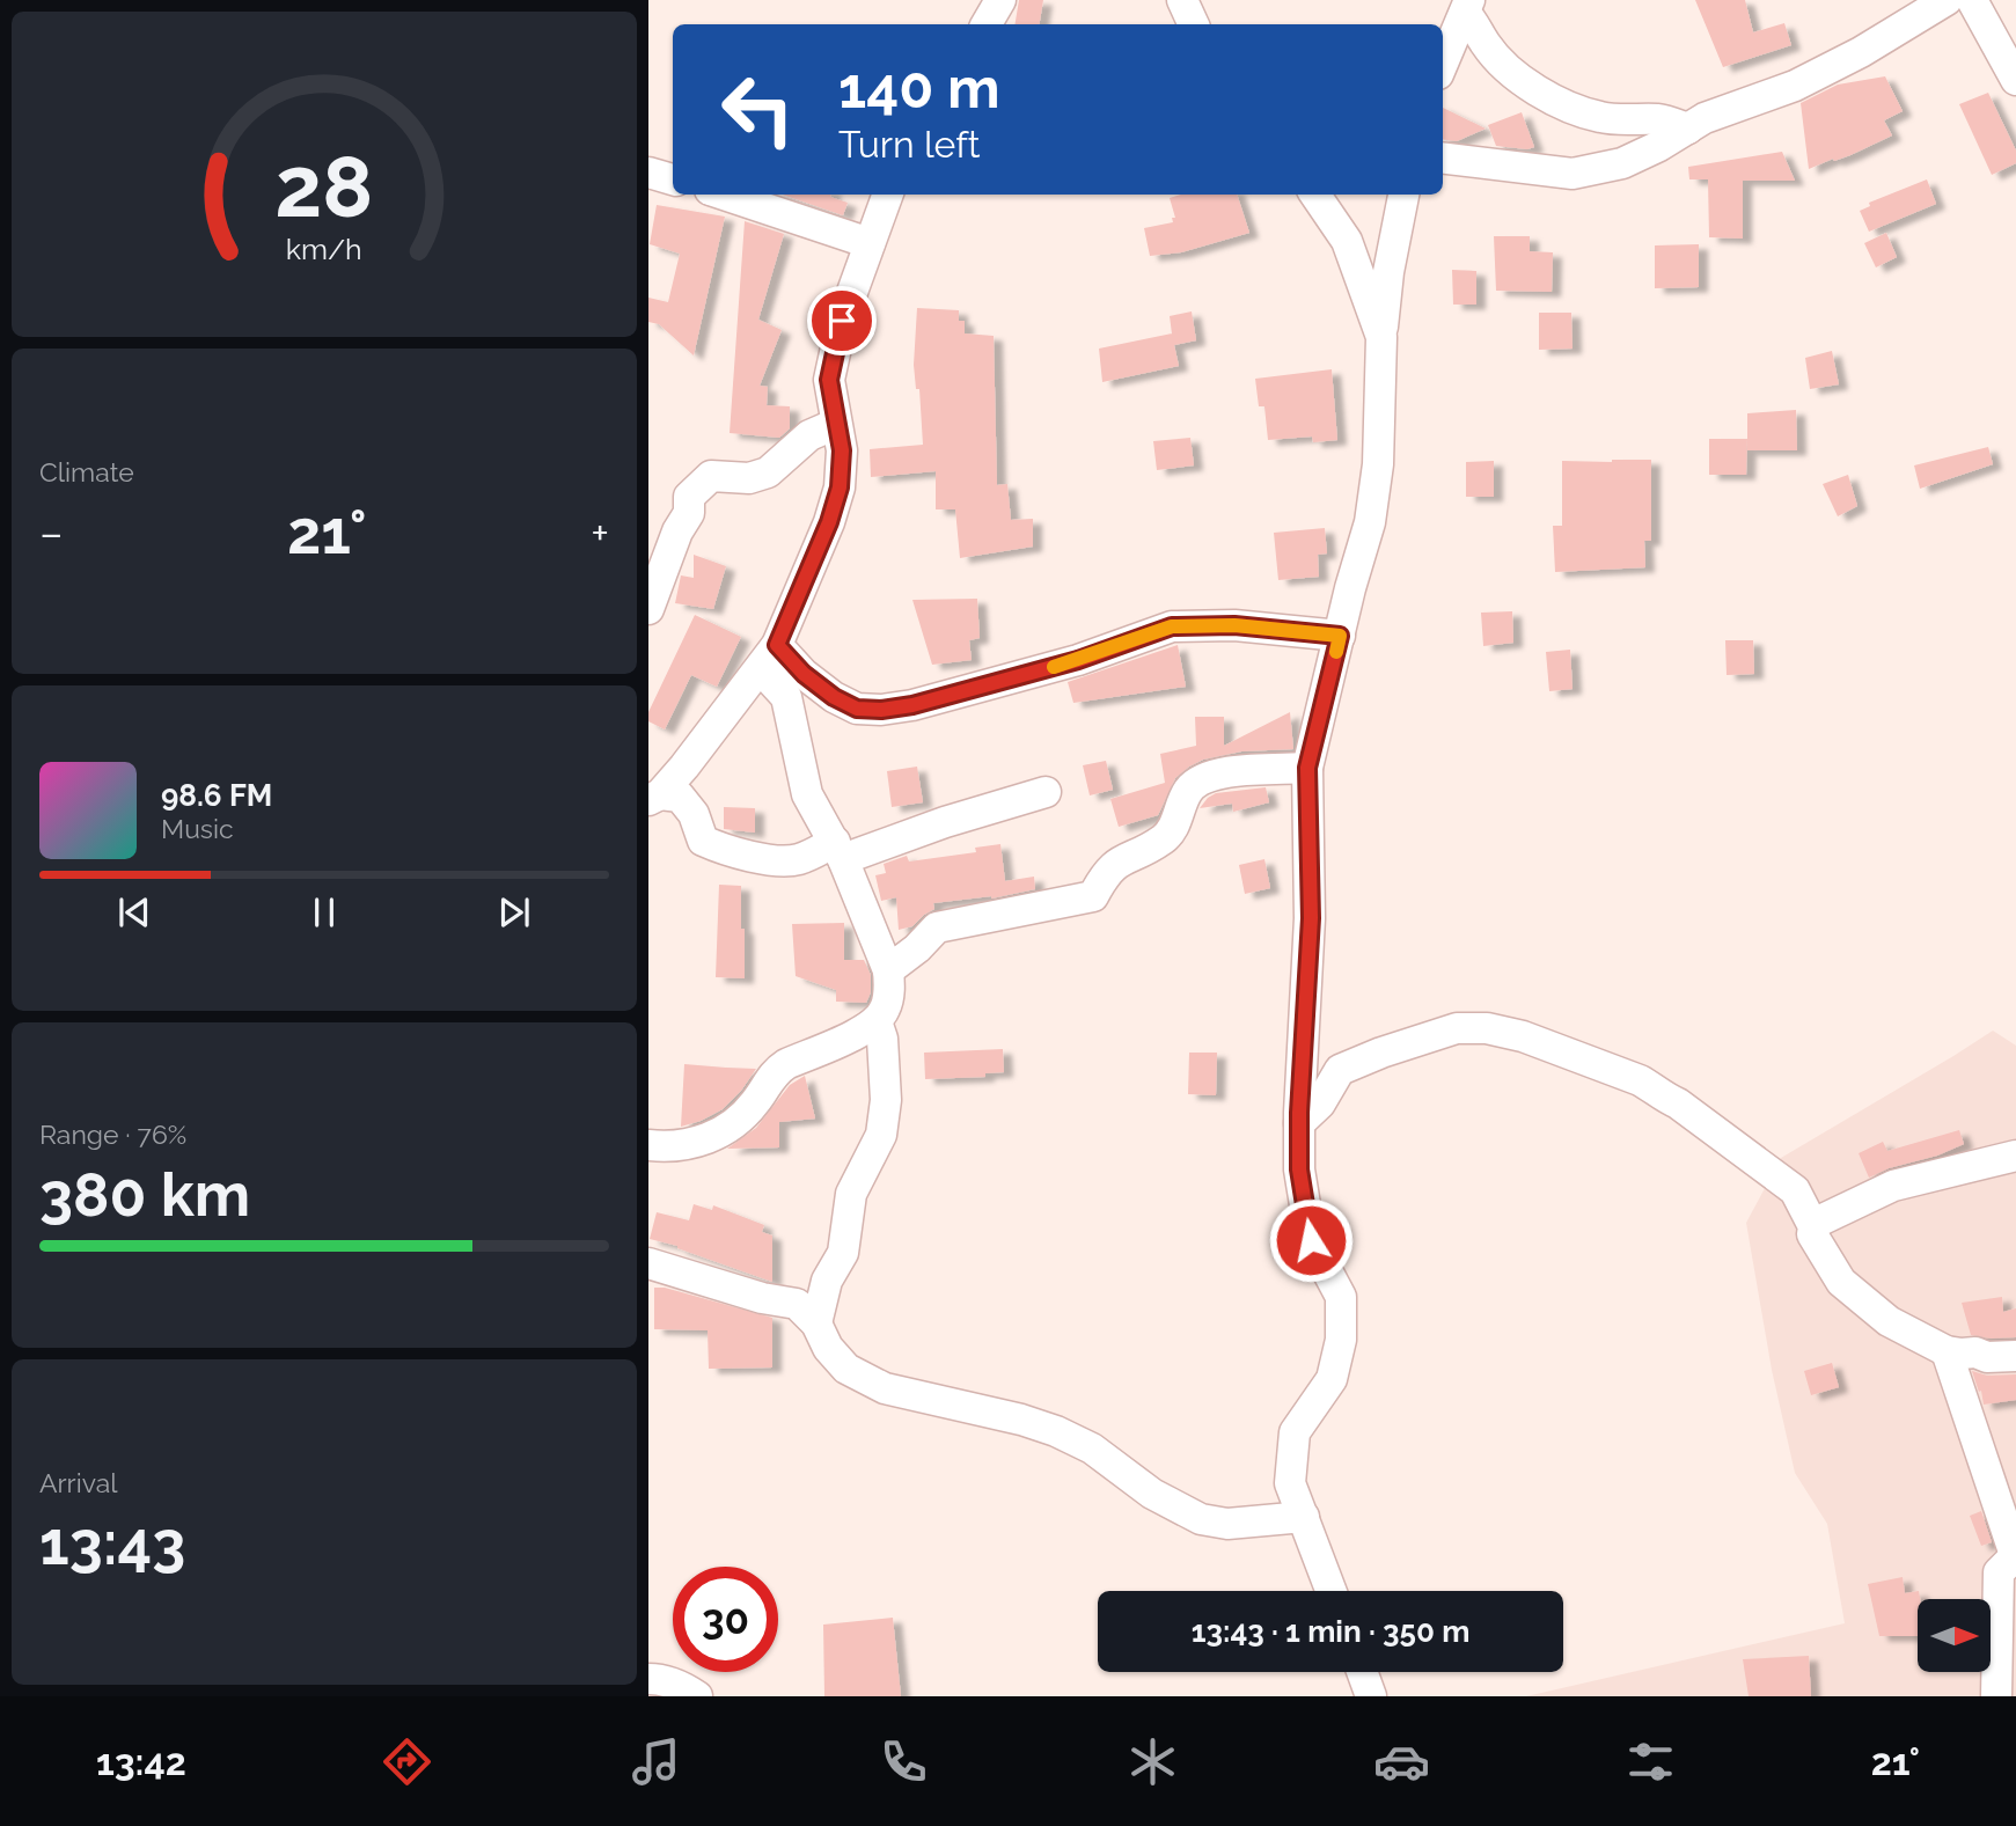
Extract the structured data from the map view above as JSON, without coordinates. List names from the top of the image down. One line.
{"north":"right","page":{"turn":["140 m","Turn left"],"tile":["Climate",["Range · 76%","380 km"],["Arrival","13:43"]],"heat":["−","21°","+"],"song":["98.6 FM","Music"],"limit":"30","trip":"13:43 · 1 min · 350 m","tabs":["13:42","21°"],"gauge":["28","km/h"]}}
